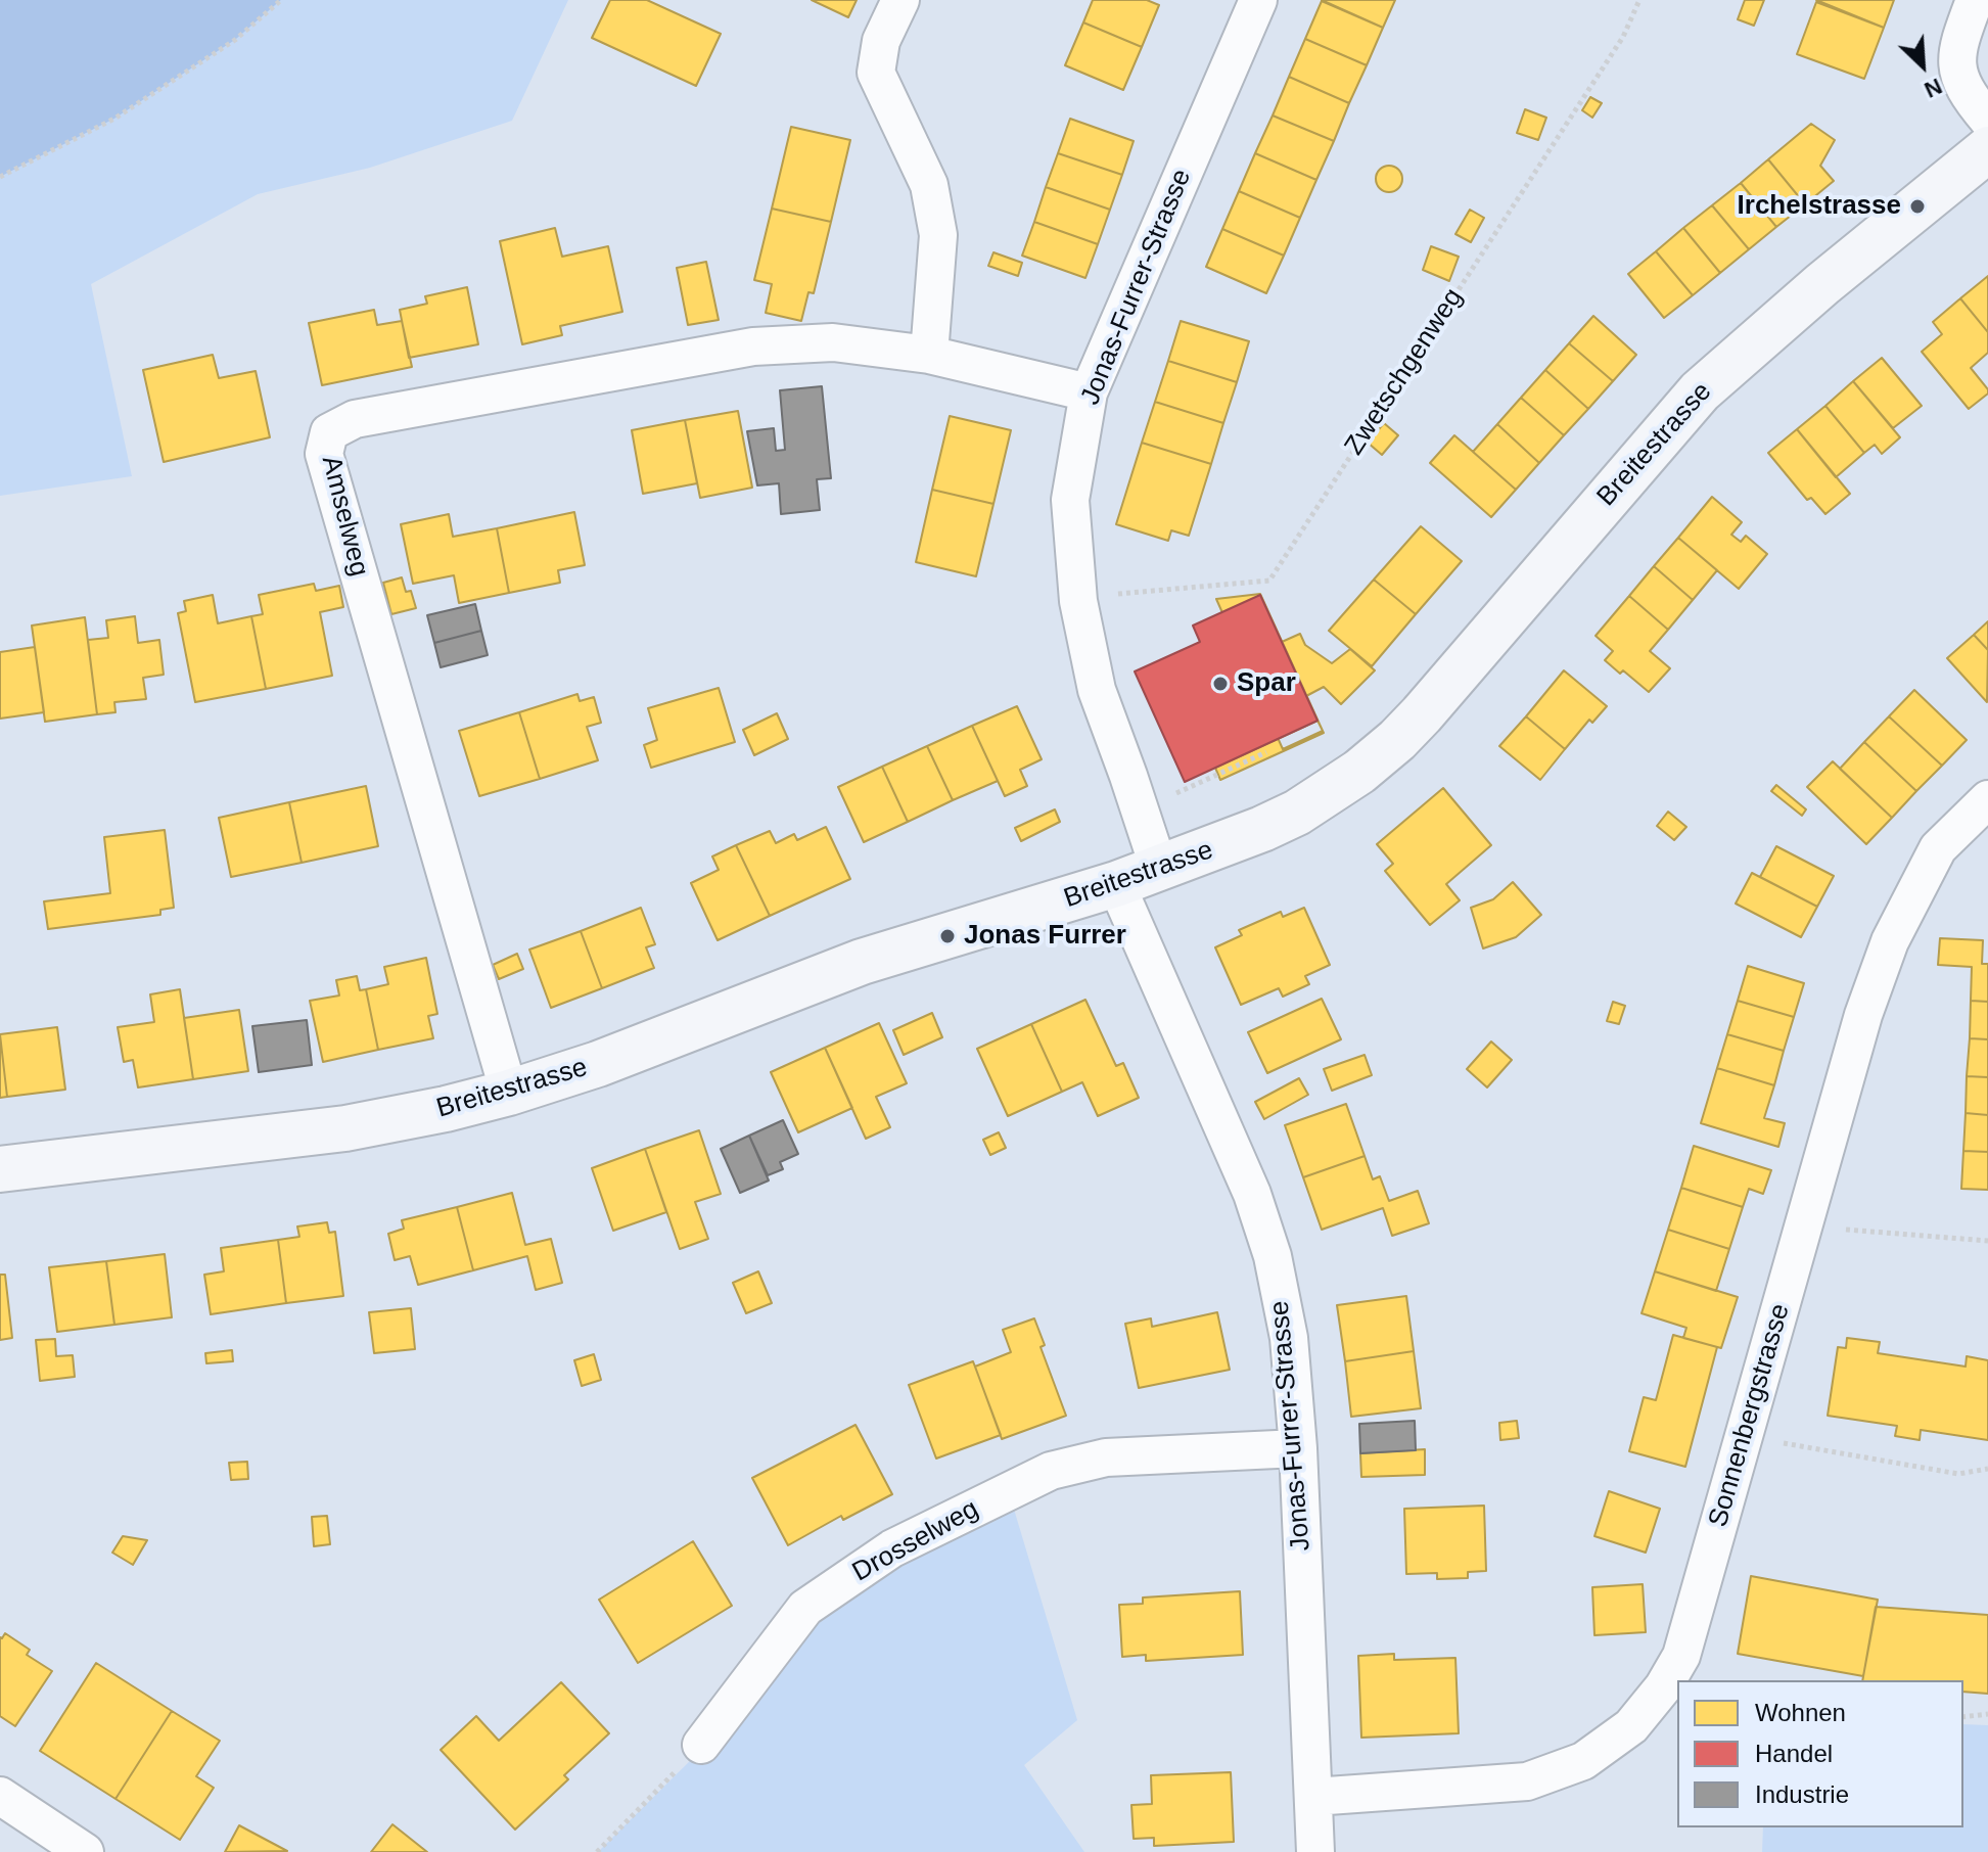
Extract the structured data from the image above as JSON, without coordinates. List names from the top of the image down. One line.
{"streets":{"main road":["Breitestrasse"],"street":["Jonas-Furrer-Strasse","Amselweg","Sonnenbergstrasse","Drosselweg"],"path":["Zwetschgenweg"]},"crossings":[["Jonas-Furrer-Strasse","Zwetschgenweg"],["Jonas-Furrer-Strasse","Breitestrasse"],["Jonas-Furrer-Strasse","Amselweg"],["Jonas-Furrer-Strasse","Sonnenbergstrasse"],["Jonas-Furrer-Strasse","Drosselweg"],["Breitestrasse","Amselweg"]],"places":["Irchelstrasse","Spar","Jonas Furrer"],"legend":["Wohnen","Handel","Industrie"],"north":"bottom right"}
